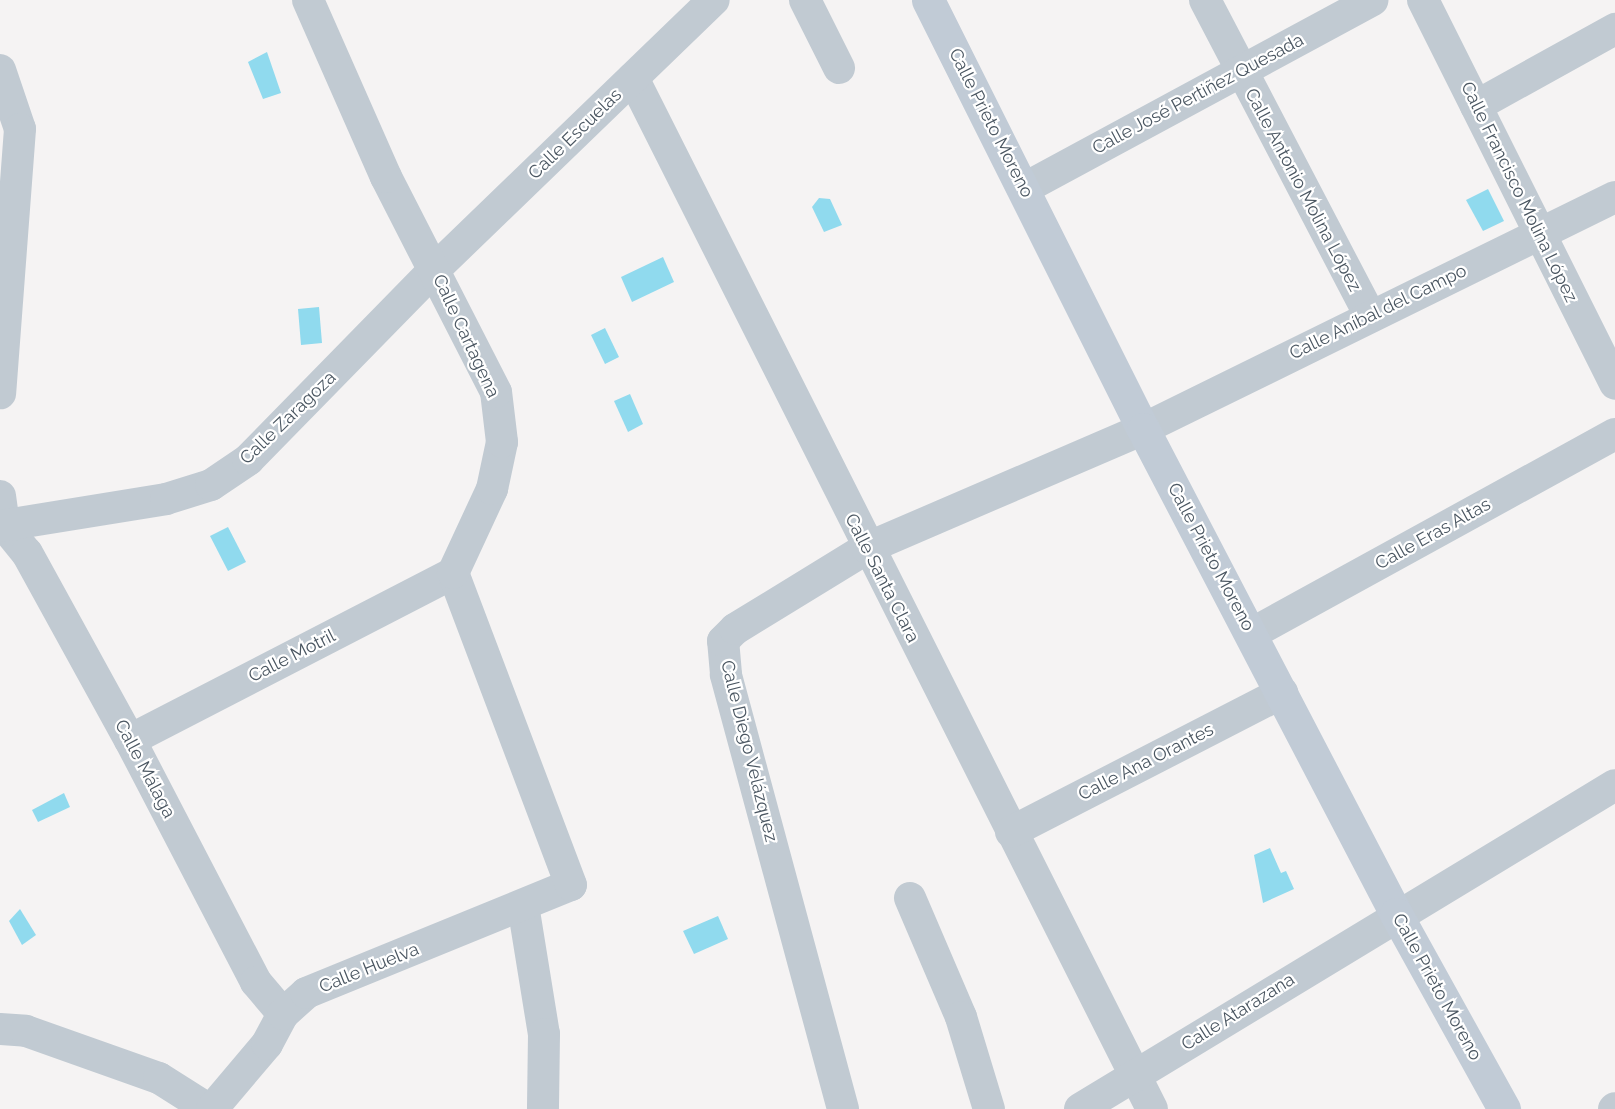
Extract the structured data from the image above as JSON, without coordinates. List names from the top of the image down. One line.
{"streets":{"street":["Calle José Pertiñez Quesada","Calle Prieto Moreno","Calle Escuelas","Calle Antonio Molina López","Calle Francisco Molina López","Calle Aníbal del Campo","Calle Cartagena","Calle Zaragoza","Calle Eras Altas","Calle Santa Clara","Calle Motril","Calle Diego Velázquez","Calle Ana Orantes","Calle Málaga","Calle Huelva","Calle Atarazana"]},"crossings":[["Calle José Pertiñez Quesada","Calle Prieto Moreno"],["Calle José Pertiñez Quesada","Calle Antonio Molina López"],["Calle Prieto Moreno","Calle Aníbal del Campo"],["Calle Prieto Moreno","Calle Eras Altas"],["Calle Prieto Moreno","Calle Diego Velázquez"],["Calle Prieto Moreno","Calle Ana Orantes"],["Calle Prieto Moreno","Calle Atarazana"],["Calle Escuelas","Calle Cartagena"],["Calle Escuelas","Calle Zaragoza"],["Calle Escuelas","Calle Santa Clara"],["Calle Antonio Molina López","Calle Aníbal del Campo"],["Calle Francisco Molina López","Calle Aníbal del Campo"],["Calle Aníbal del Campo","Calle Diego Velázquez"],["Calle Cartagena","Calle Zaragoza"],["Calle Cartagena","Calle Motril"],["Calle Cartagena","Calle Huelva"],["Calle Zaragoza","Calle Málaga"],["Calle Santa Clara","Calle Diego Velázquez"],["Calle Santa Clara","Calle Ana Orantes"],["Calle Santa Clara","Calle Atarazana"],["Calle Motril","Calle Málaga"],["Calle Motril","Calle Huelva"],["Calle Málaga","Calle Huelva"]]}
